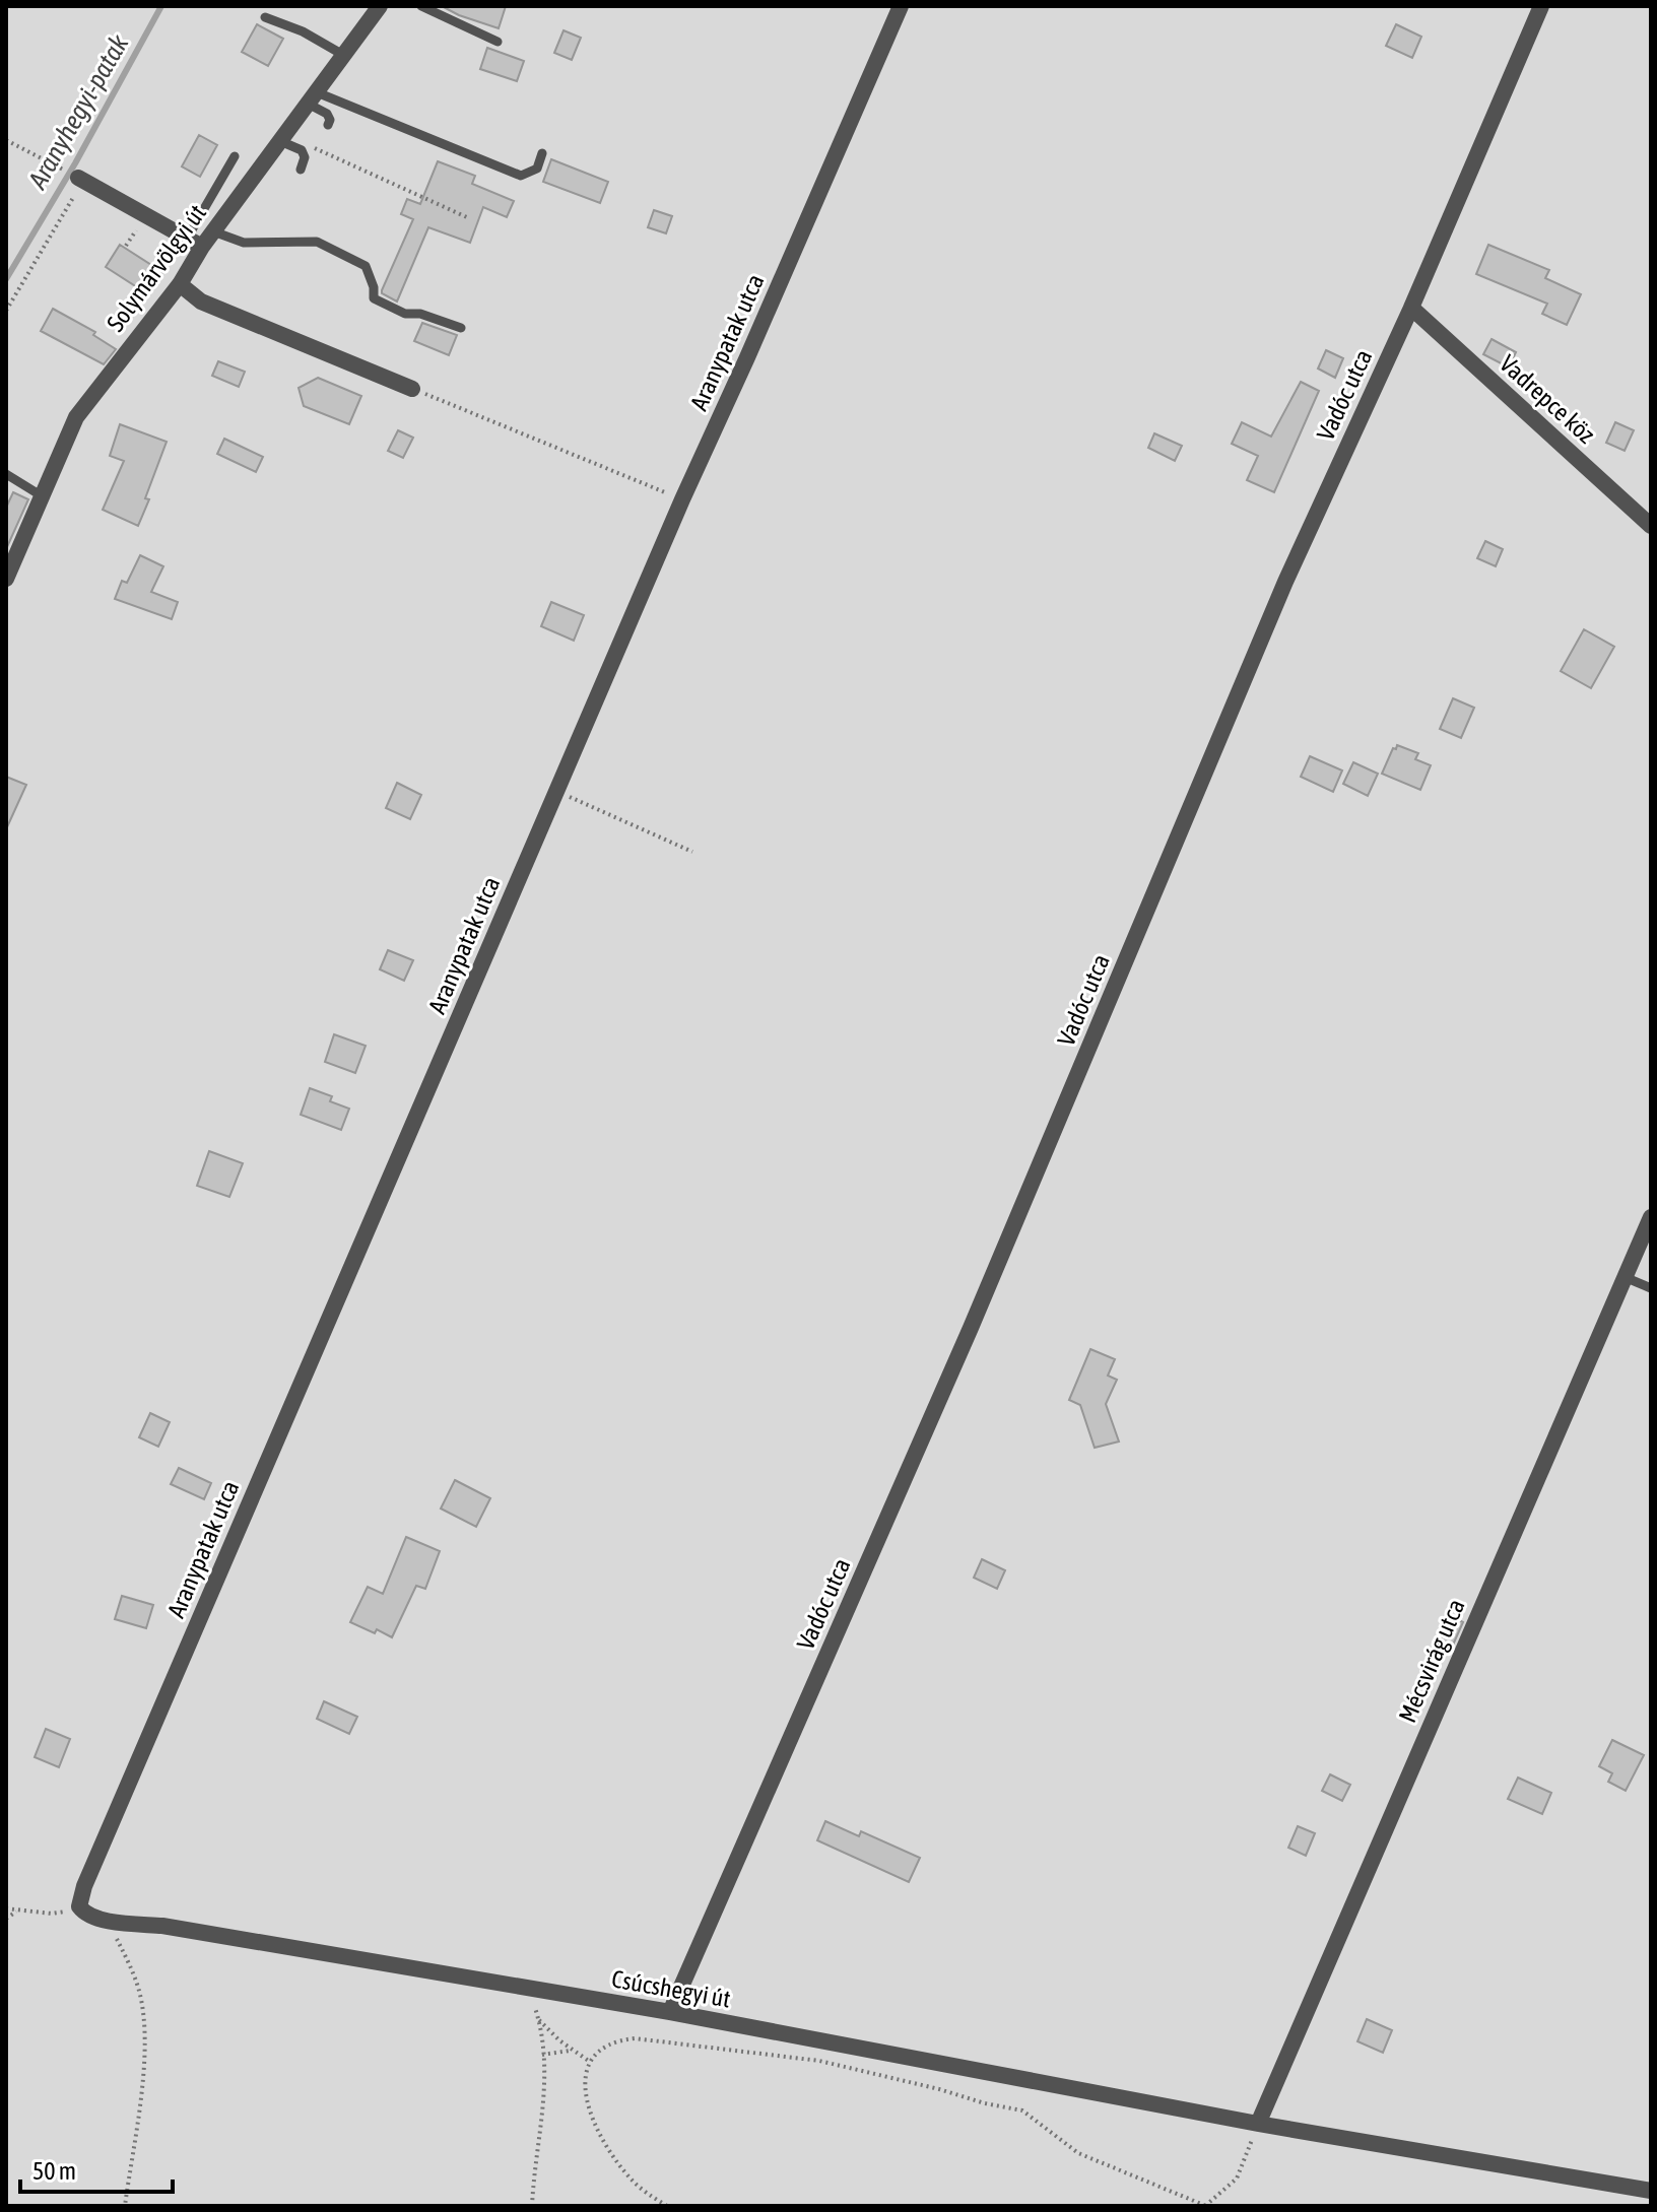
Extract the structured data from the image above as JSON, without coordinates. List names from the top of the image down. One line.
{"streets":{"street":["Solymárvölgyi út","Aranypatak utca","Vadóc utca","Vadrepce köz","Mécsvirág utca","Csúcshegyi út"]},"crossings":[["Aranypatak utca","Csúcshegyi út"],["Vadóc utca","Vadrepce köz"],["Vadóc utca","Csúcshegyi út"],["Mécsvirág utca","Csúcshegyi út"]],"water":["Aranyhegyi-patak"],"scale_bar":"50 m"}
